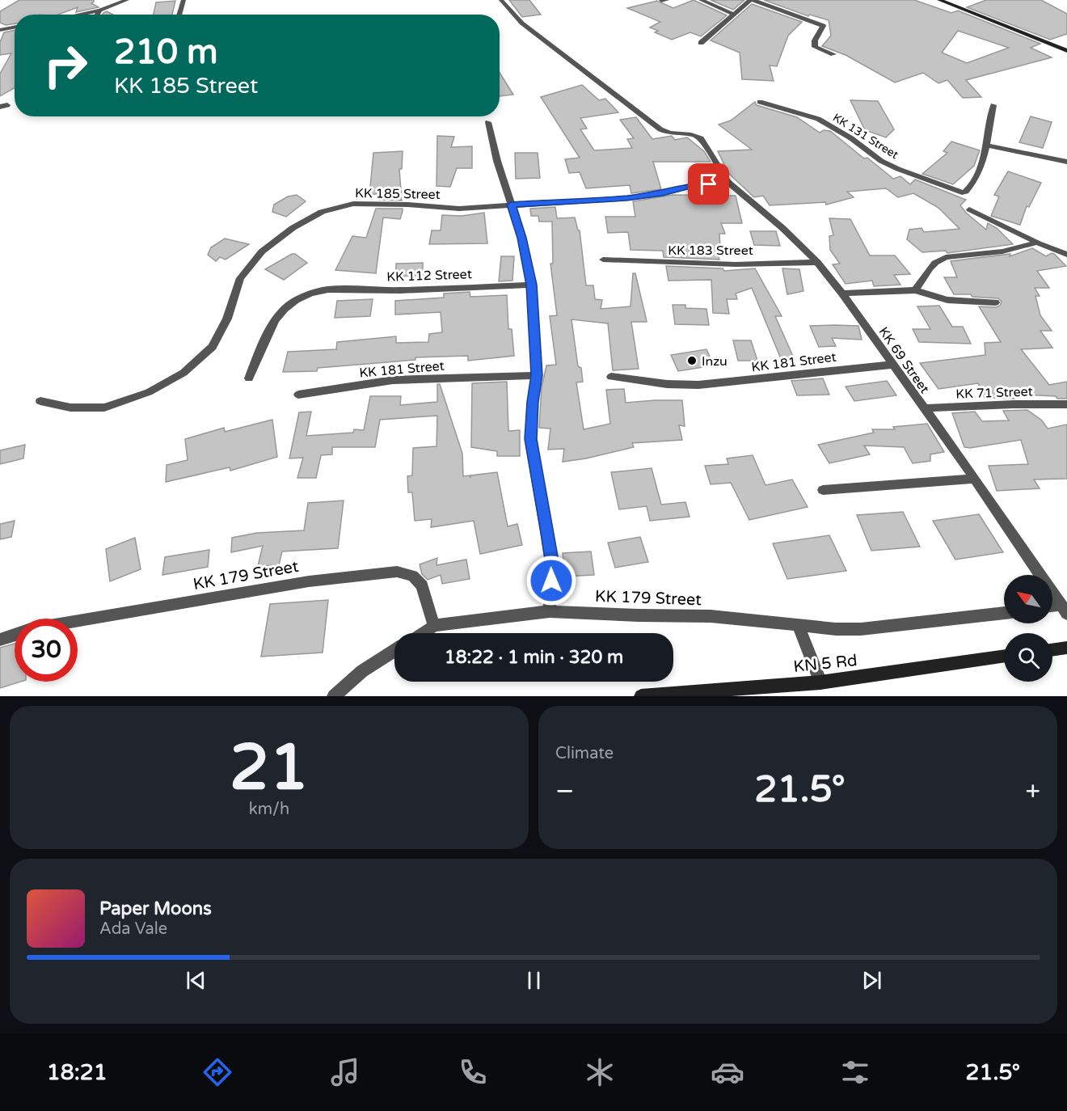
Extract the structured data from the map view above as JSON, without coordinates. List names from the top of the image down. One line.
{"streets":{"main road":["KN 5 Rd"],"street":["KK 131 Street","KK 185 Street","KK 183 Street","KK 112 Street","KK 69 Street","KK 181 Street","KK 71 Street","KK 179 Street"]},"crossings":[["KK 185 Street","KK 69 Street"],["KK 183 Street","KK 69 Street"],["KK 69 Street","KK 181 Street"],["KK 69 Street","KK 71 Street"]],"places":["Inzu"],"north":"top left","page":{"turn":["210 m","KK 185 Street"],"limit":"30","trip":"18:22 · 1 min · 320 m","tile":[["21","km/h"],"Climate"],"heat":["−","21.5°","+"],"song":["Paper Moons","Ada Vale"],"tabs":["18:21","21.5°"]}}
